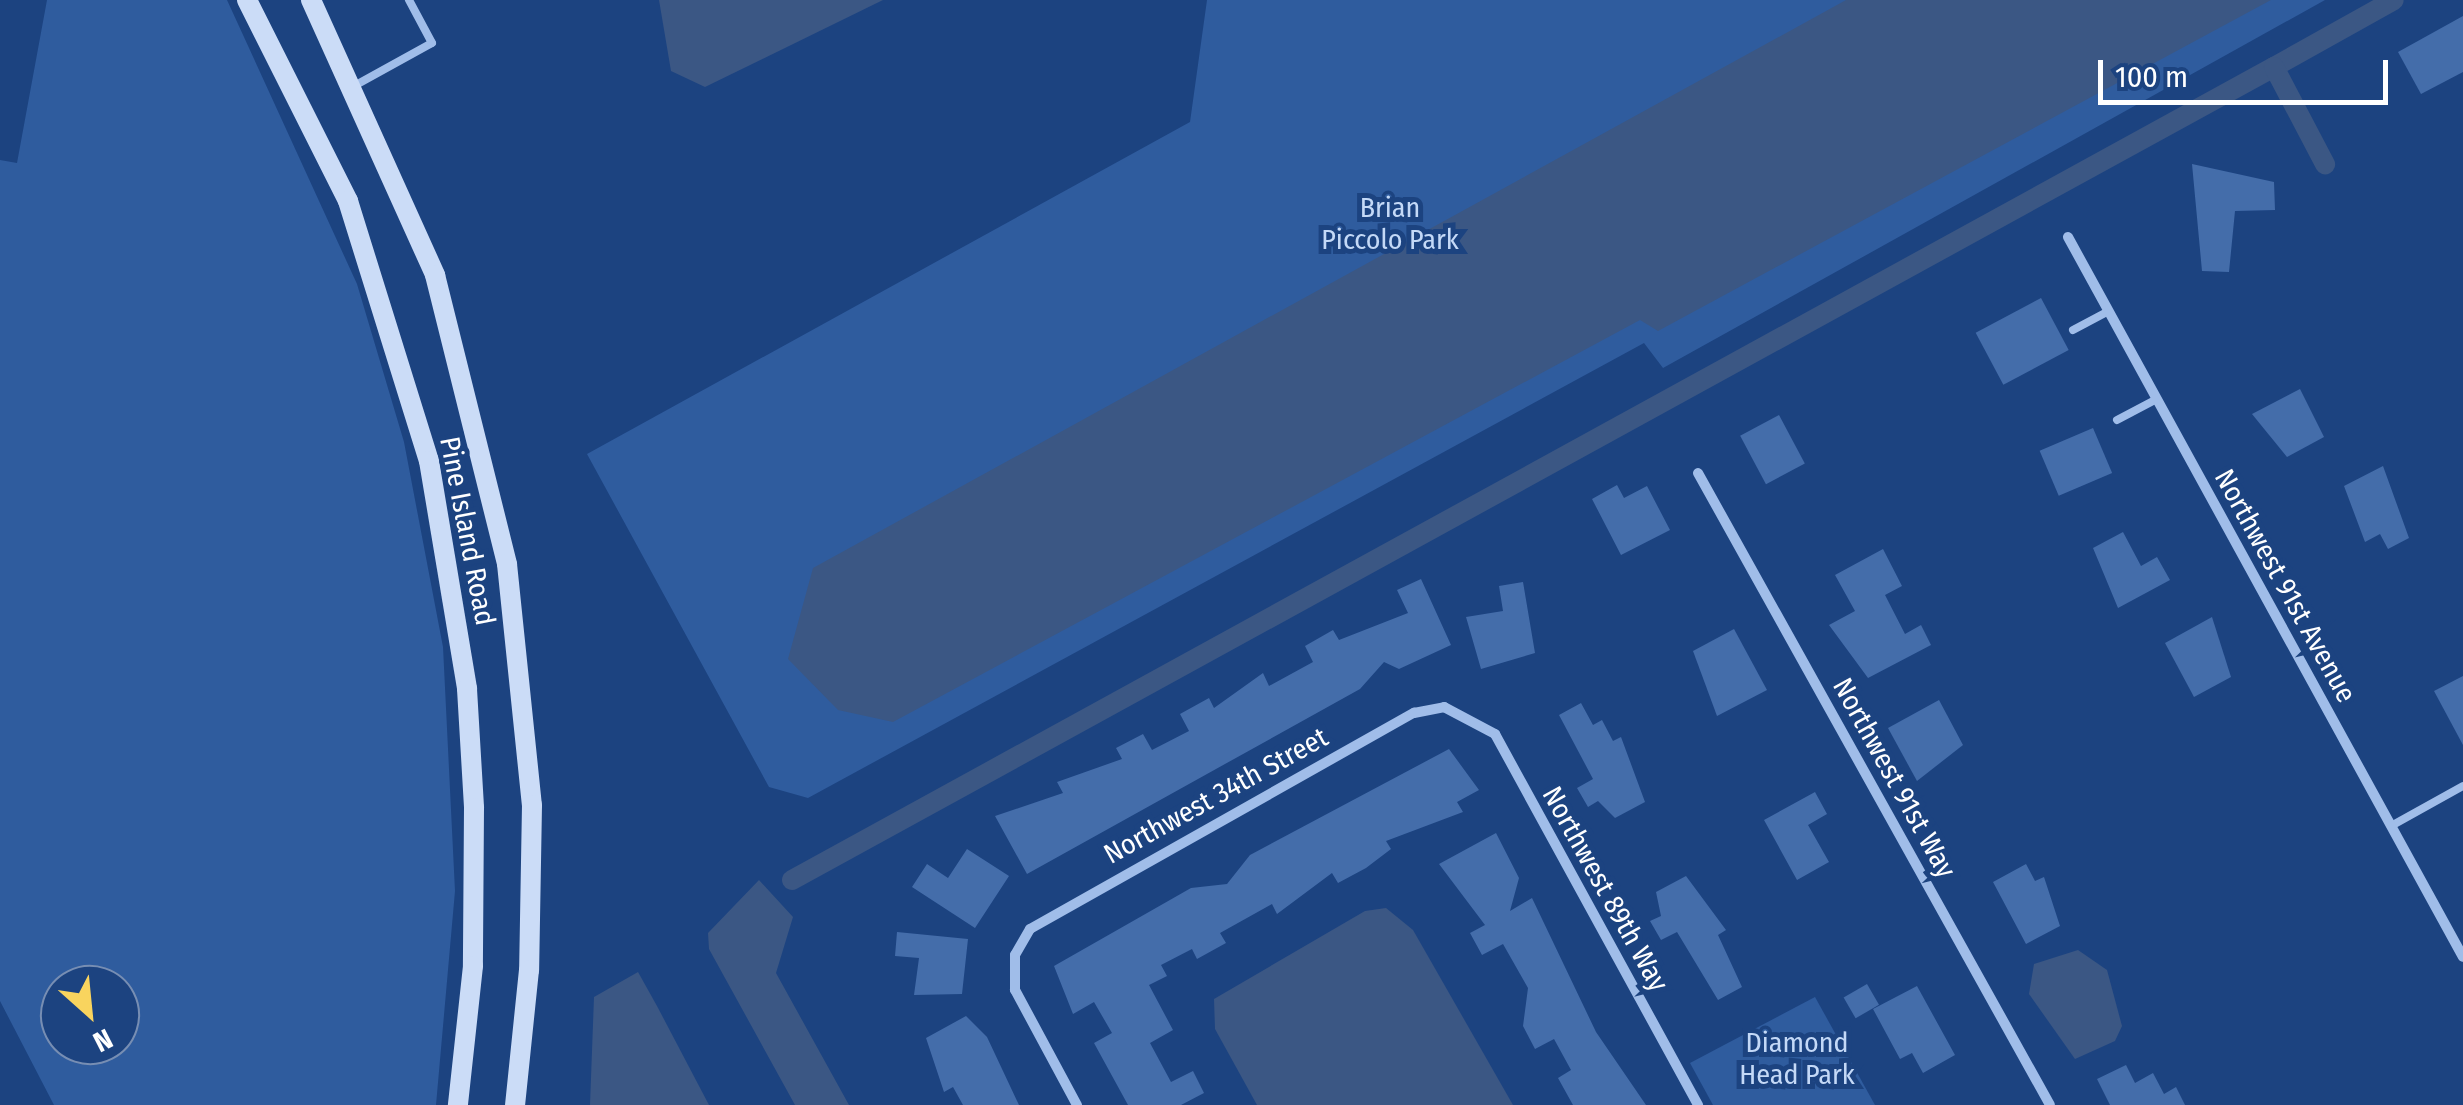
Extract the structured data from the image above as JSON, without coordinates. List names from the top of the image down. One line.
{"streets":{"main road":["Pine Island Road"],"street":["Northwest 91st Avenue","Northwest 91st Way","Northwest 34th Street","Northwest 89th Way"]},"crossings":[["Northwest 34th Street","Northwest 89th Way"]],"parks":["Brian Piccolo Park","Diamond Head Park"],"scale_bar":"100 m","north":"bottom right"}
